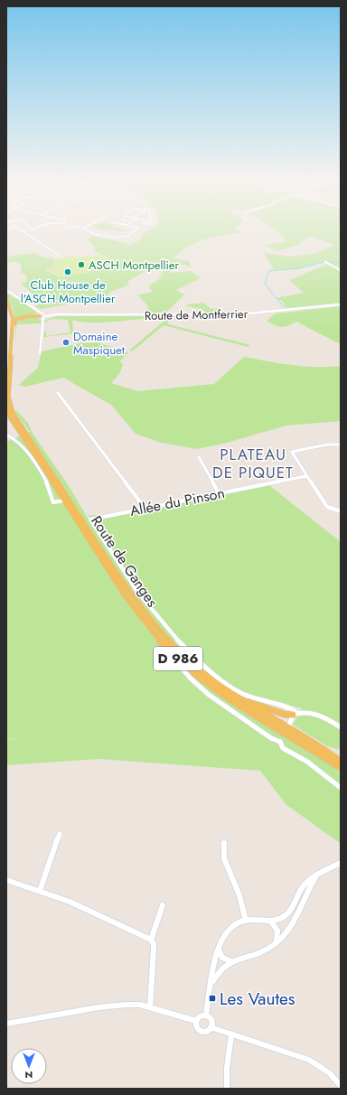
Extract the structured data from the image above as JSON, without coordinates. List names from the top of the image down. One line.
{"streets":{"main road":["Route de Ganges","D 986"],"street":["Route de Montferrier","Allée du Pinson"]},"districts":["PLATEAU DE PIQUET"],"places":{"other":["ASCH Montpellier","Club House de l'ASCH Montpellier","Domaine Maspiquet"],"transit":["Les Vautes"]},"north":"bottom"}
